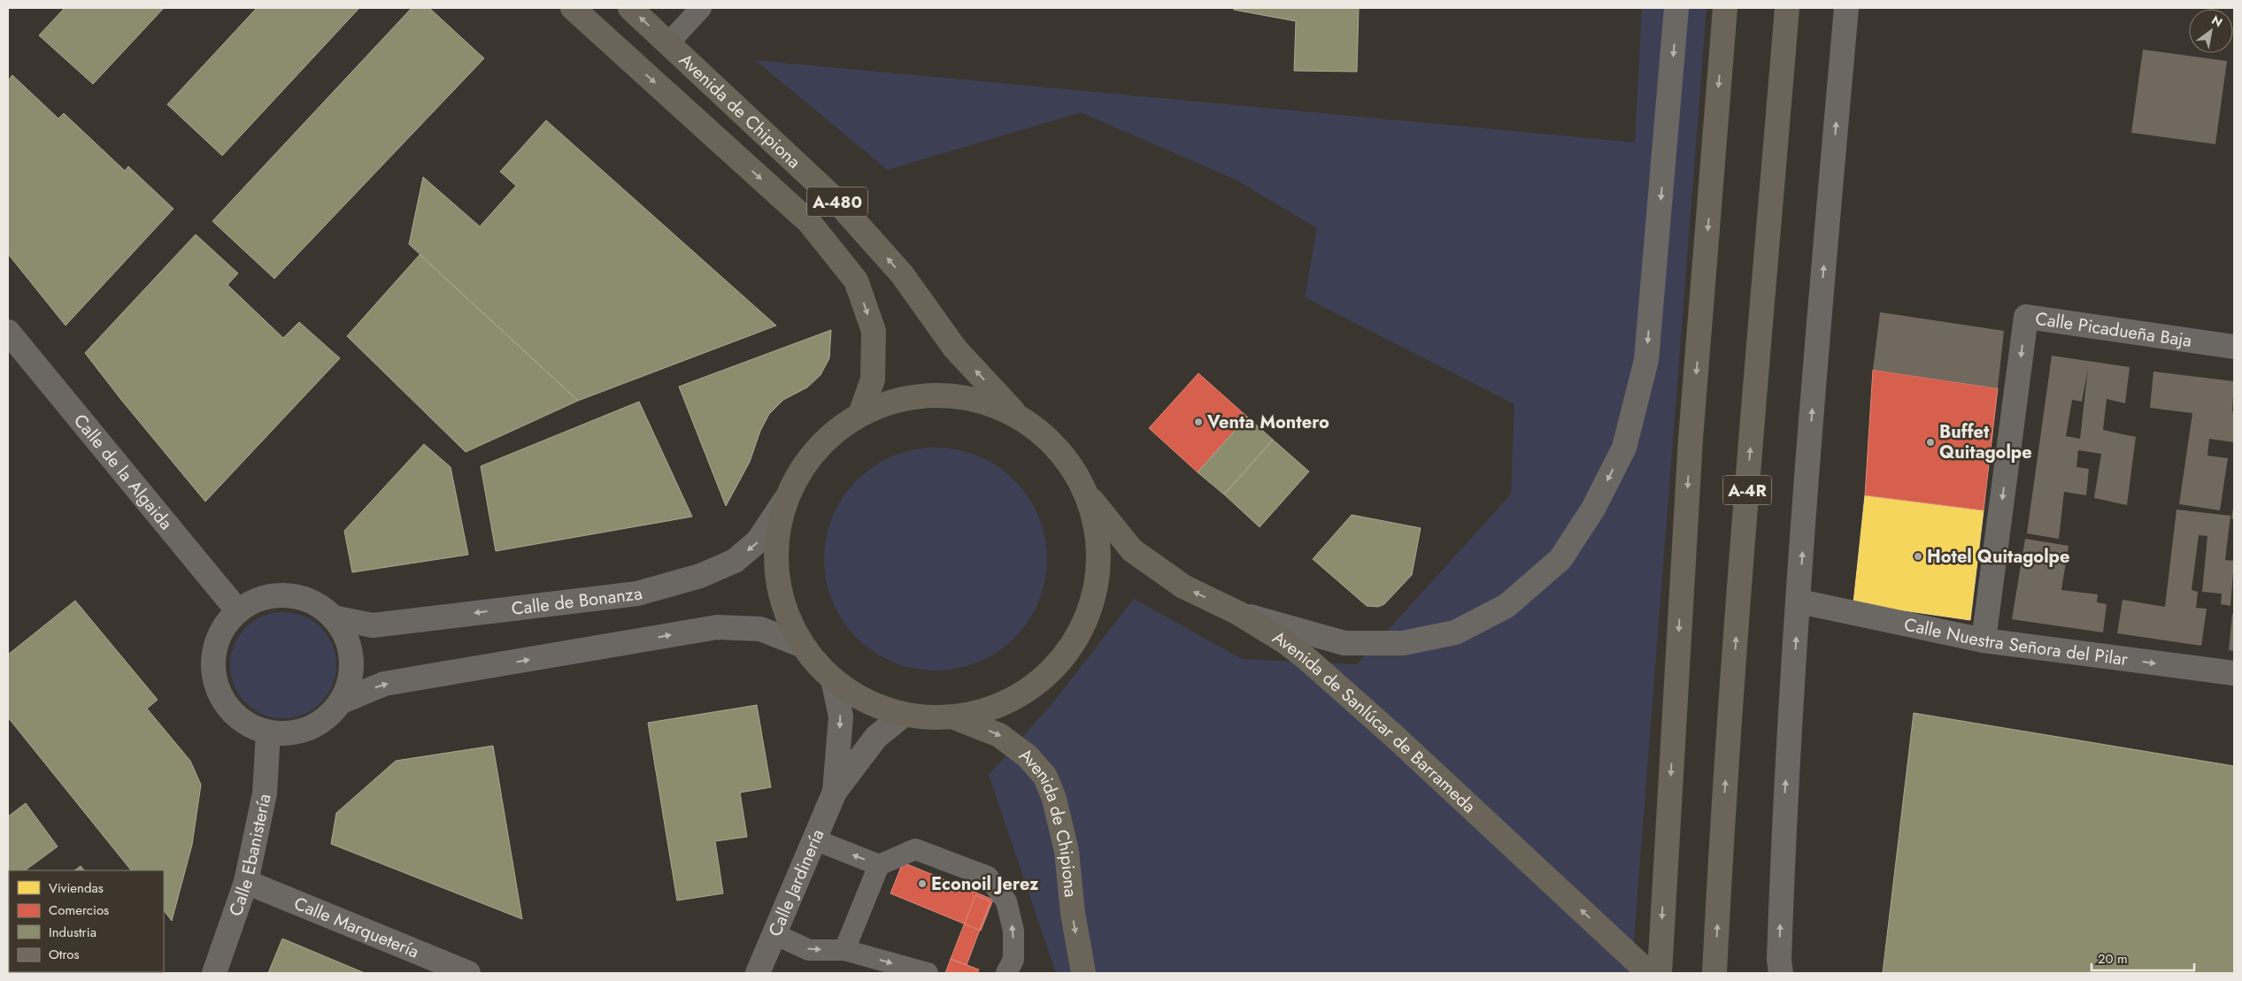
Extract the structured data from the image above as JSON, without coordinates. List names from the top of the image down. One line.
{"streets":{"main road":["Avenida de Chipiona","A-480","A-4R","Avenida de Sanlúcar de Barrameda"],"street":["Calle Picadueña Baja","Calle de la Algaida","Calle de Bonanza","Calle Nuestra Señora del Pilar","Calle Ebanistería","Calle Jardinería","Calle Marquetería"]},"crossings":[["Calle Picadueña Baja","Calle Nuestra Señora del Pilar"],["Calle de la Algaida","Calle de Bonanza"],["Calle de la Algaida","Calle Ebanistería"],["Calle de Bonanza","Calle Ebanistería"],["Calle Ebanistería","Calle Marquetería"]],"one_way":["Calle Nuestra Señora del Pilar","Avenida de Sanlúcar de Barrameda"],"places":["Venta Montero","Buffet Quitagolpe","Hotel Quitagolpe","Econoil Jerez"],"legend":["Viviendas","Comercios","Industria","Otros"],"scale_bar":"20 m","north":"top right"}
